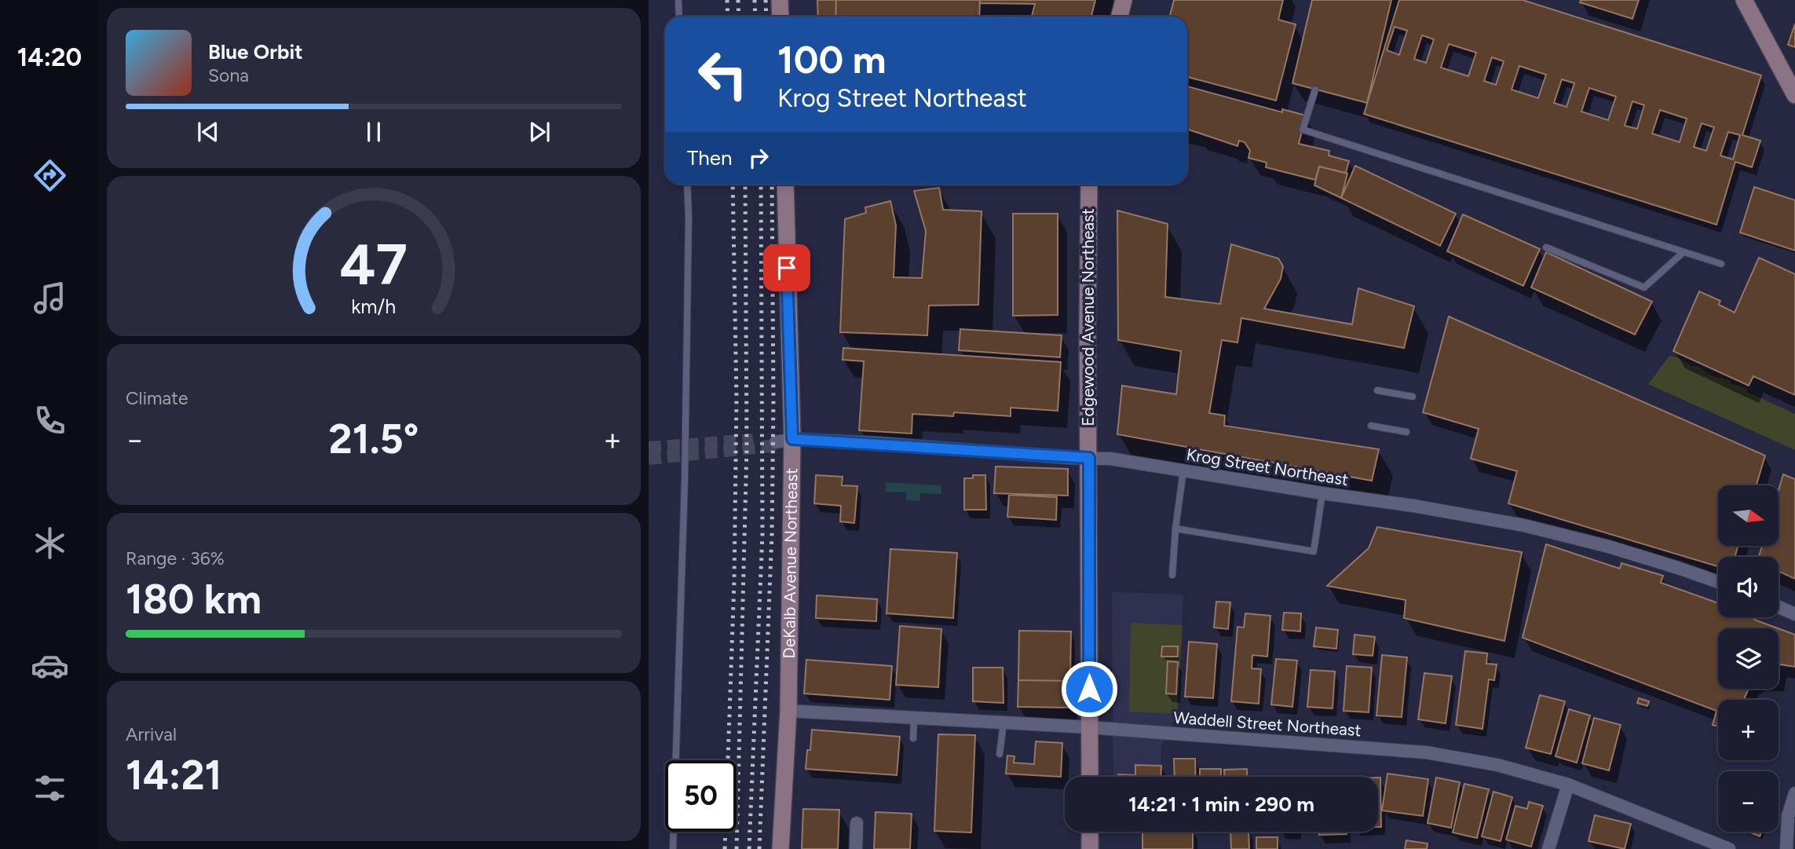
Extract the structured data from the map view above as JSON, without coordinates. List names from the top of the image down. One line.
{"streets":{"main road":["Edgewood Avenue Northeast","DeKalb Avenue Northeast"],"street":["Krog Street Northeast","Waddell Street Northeast"]},"crossings":[["Edgewood Avenue Northeast","Krog Street Northeast"],["Edgewood Avenue Northeast","Waddell Street Northeast"],["Krog Street Northeast","DeKalb Avenue Northeast"],["DeKalb Avenue Northeast","Waddell Street Northeast"]],"north":"right","page":{"tabs":"14:20","turn":["100 m","Krog Street Northeast"],"song":["Blue Orbit","Sona"],"then":"Then","tile":["Climate",["Range · 36%","180 km"],["Arrival","14:21"]],"heat":["−","21.5°","+"],"map_buttons":["+","−"],"limit":"50","trip":"14:21 · 1 min · 290 m","gauge":["47","km/h"]}}
